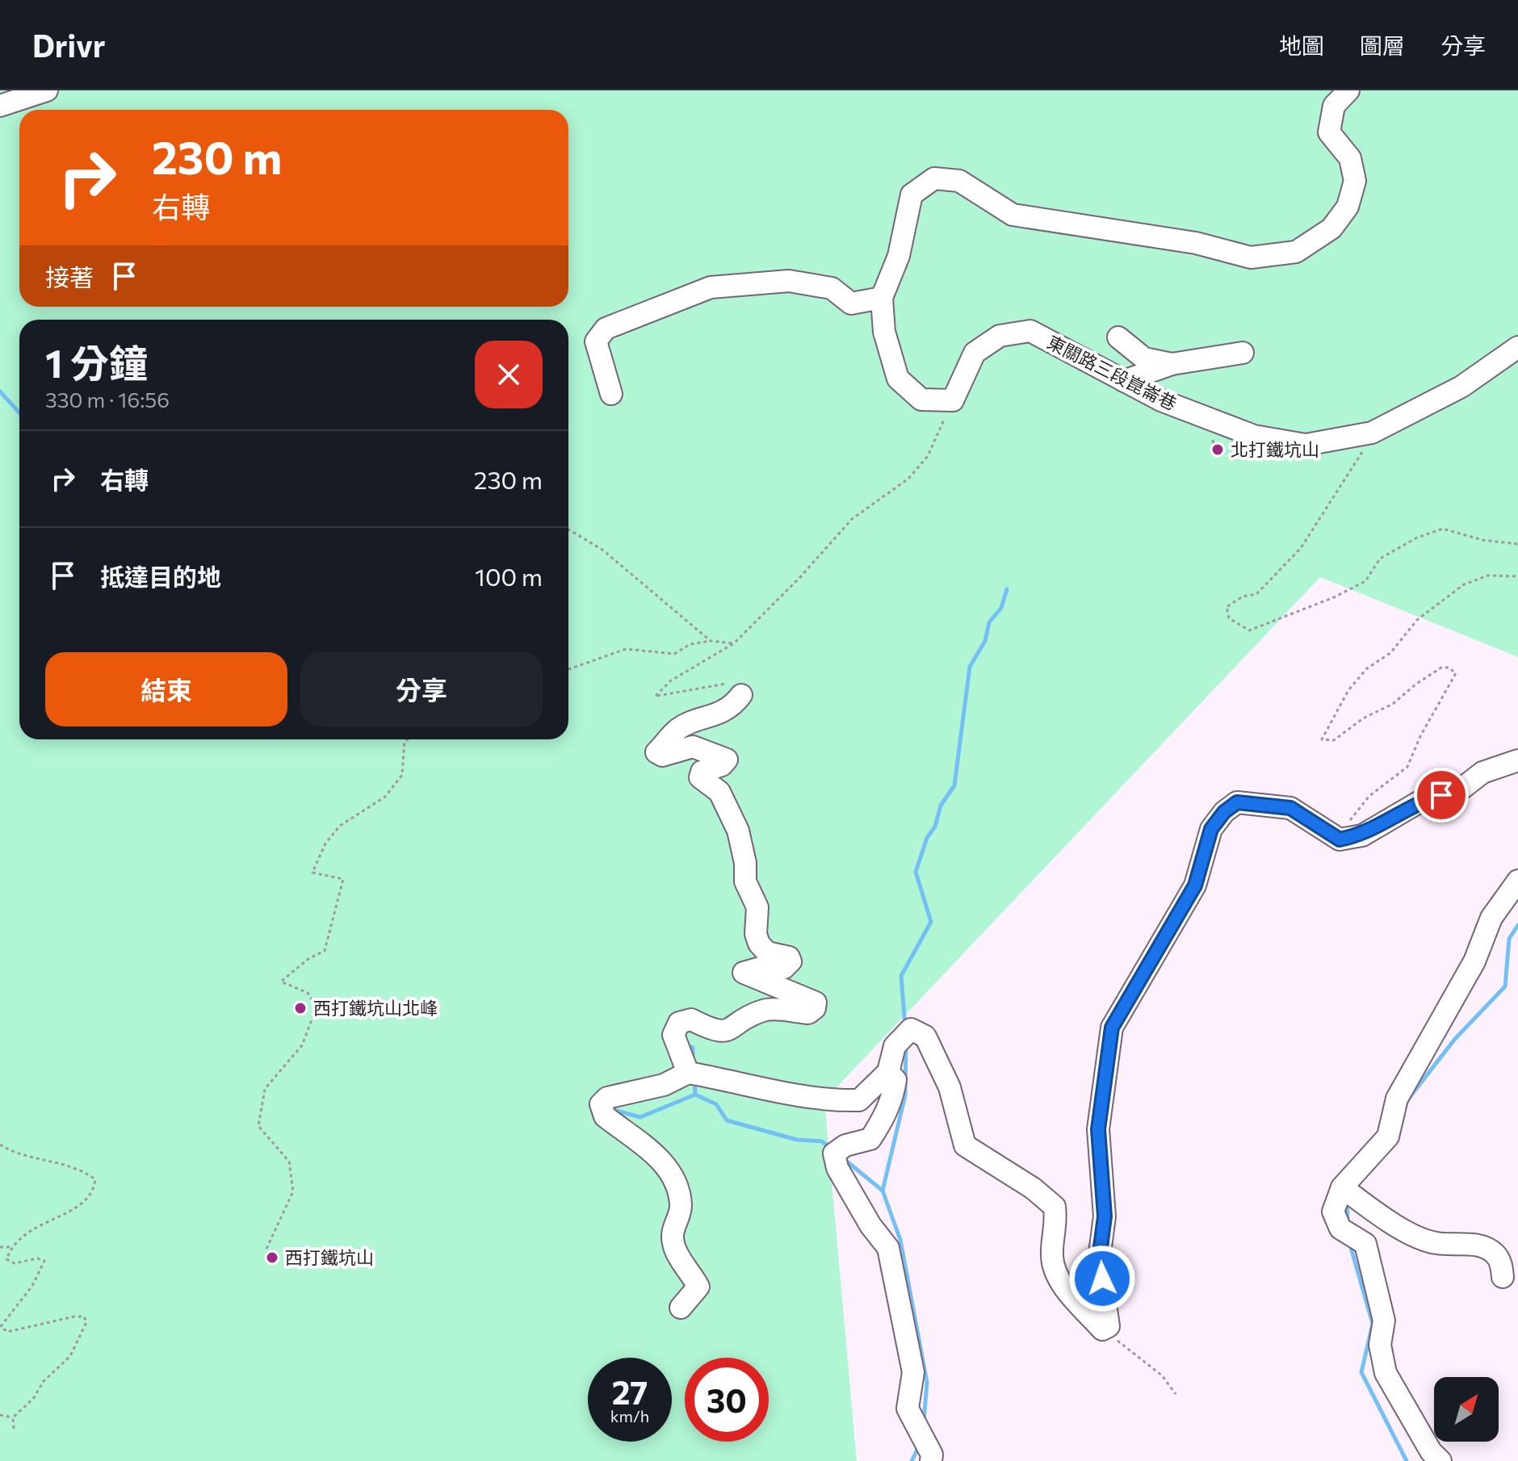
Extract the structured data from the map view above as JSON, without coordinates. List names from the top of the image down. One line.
{"streets":{"street":["東關路三段崑崙巷"]},"places":["北打鐵坑山","西打鐵坑山北峰","西打鐵坑山"],"north":"top right","page":{"header":"Drivr","nav":["地圖","圖層","分享"],"turn":["230 m","右轉"],"then":"接著","heading":["1 分鐘","330 m · 16:56"],"list":[{"name":"右轉","value":"230 m"},{"name":"抵達目的地","value":"100 m"}],"buttons":["結束","分享"],"speed":"27 km/h","limit":"30"}}
